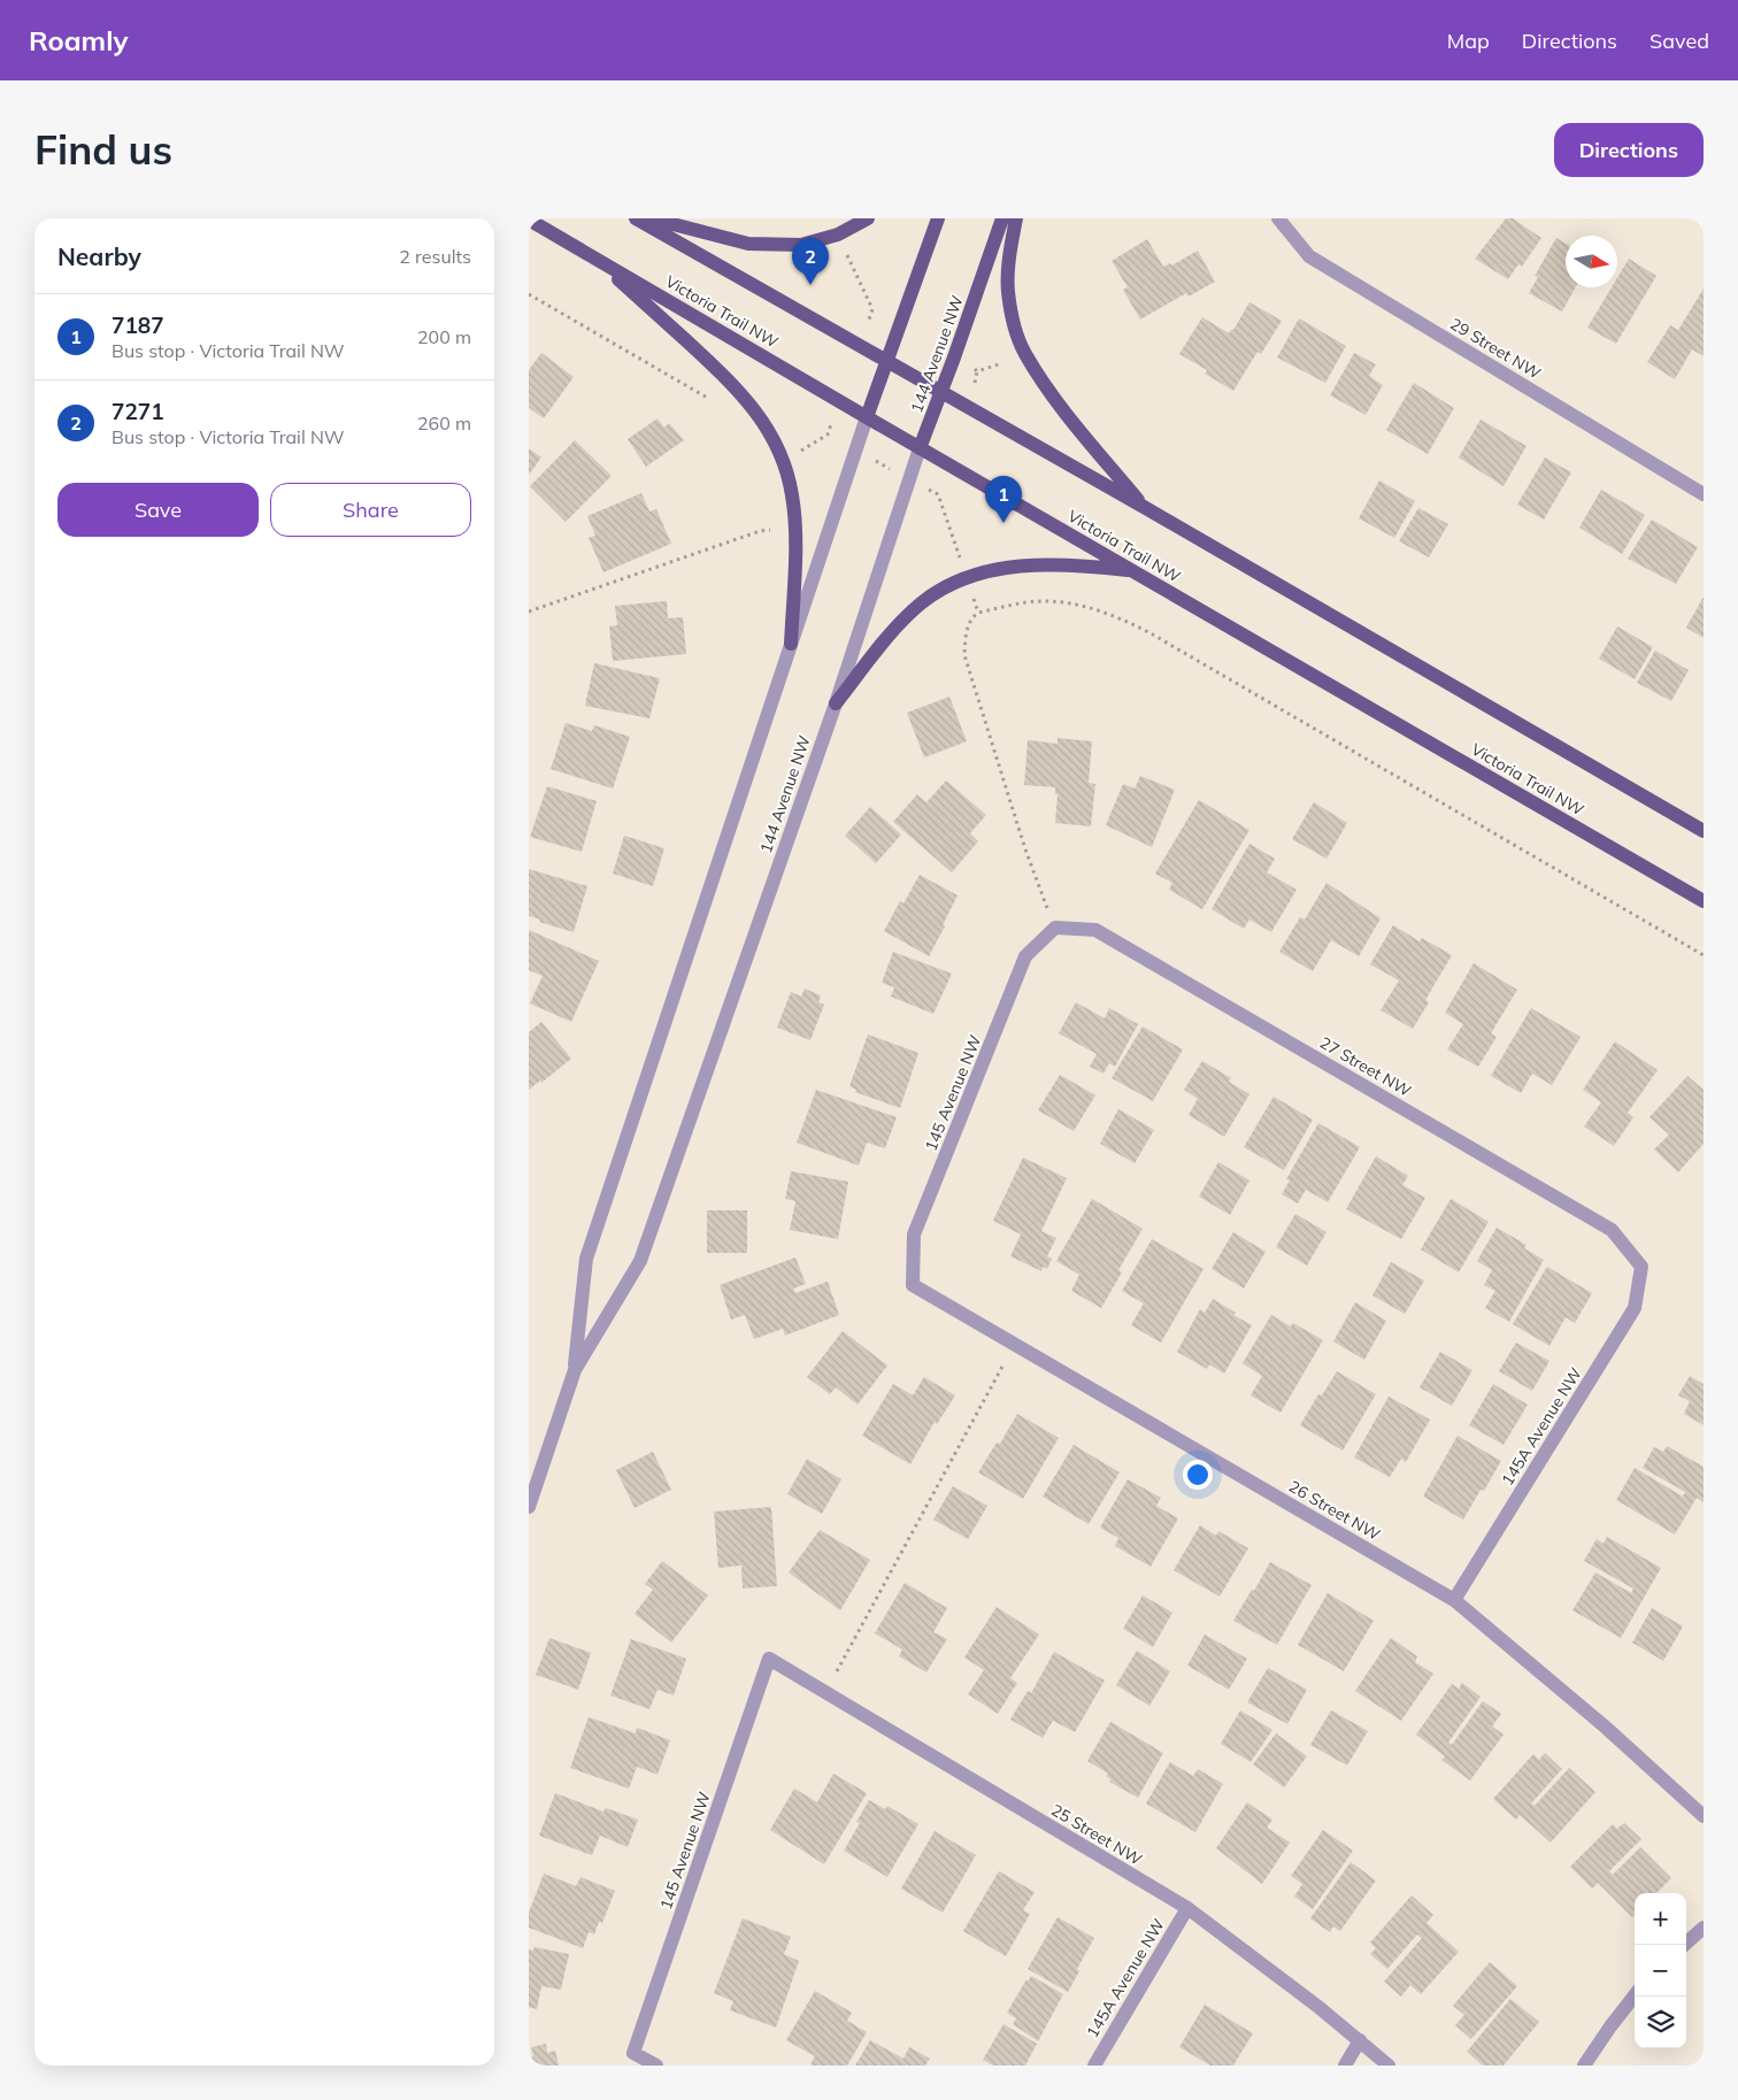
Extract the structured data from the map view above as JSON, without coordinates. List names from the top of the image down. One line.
{"streets":{"main road":["Victoria Trail NW","144 Avenue NW"],"street":["29 Street NW","27 Street NW","145 Avenue NW","145A Avenue NW","26 Street NW","25 Street NW"]},"crossings":[["Victoria Trail NW","144 Avenue NW"],["27 Street NW","145 Avenue NW"],["27 Street NW","145A Avenue NW"],["145 Avenue NW","26 Street NW"],["145 Avenue NW","25 Street NW"],["145A Avenue NW","26 Street NW"],["145A Avenue NW","25 Street NW"]],"north":"right","page":{"header":"Roamly","nav":["Map","Directions","Saved"],"buttons":["Directions",["Save","Share"]],"title":"Find us","heading":["Nearby","2 results"],"pins":["2","1"],"list":[{"mark":"1","name":"7187","note":"Bus stop · Victoria Trail NW","value":"200 m"},{"mark":"2","name":"7271","note":"Bus stop · Victoria Trail NW","value":"260 m"}],"map_buttons":["+","−"]}}
